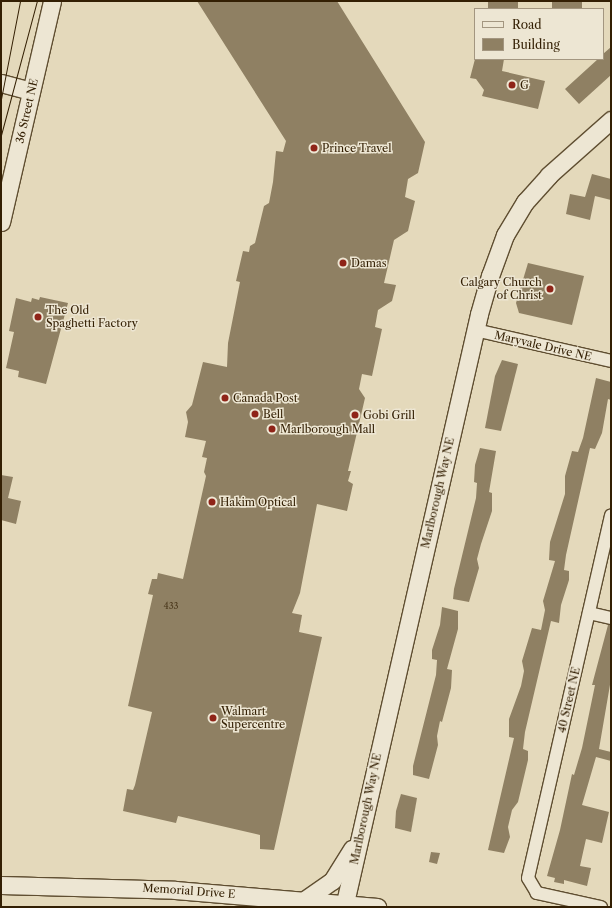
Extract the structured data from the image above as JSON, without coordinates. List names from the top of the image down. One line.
{"streets":{"street":["36 Street NE","Maryvale Drive NE","Marlborough Way NE","40 Street NE","Memorial Drive E"]},"crossings":[["Maryvale Drive NE","Marlborough Way NE"],["Marlborough Way NE","Memorial Drive E"]],"places":["G","Prince Travel","Damas","Calgary Church of Christ","The Old Spaghetti Factory","Canada Post","Bell","Gobi Grill","Marlborough Mall","Hakim Optical","Walmart Supercentre"],"house_numbers":["433"],"legend":["Road","Building"]}
